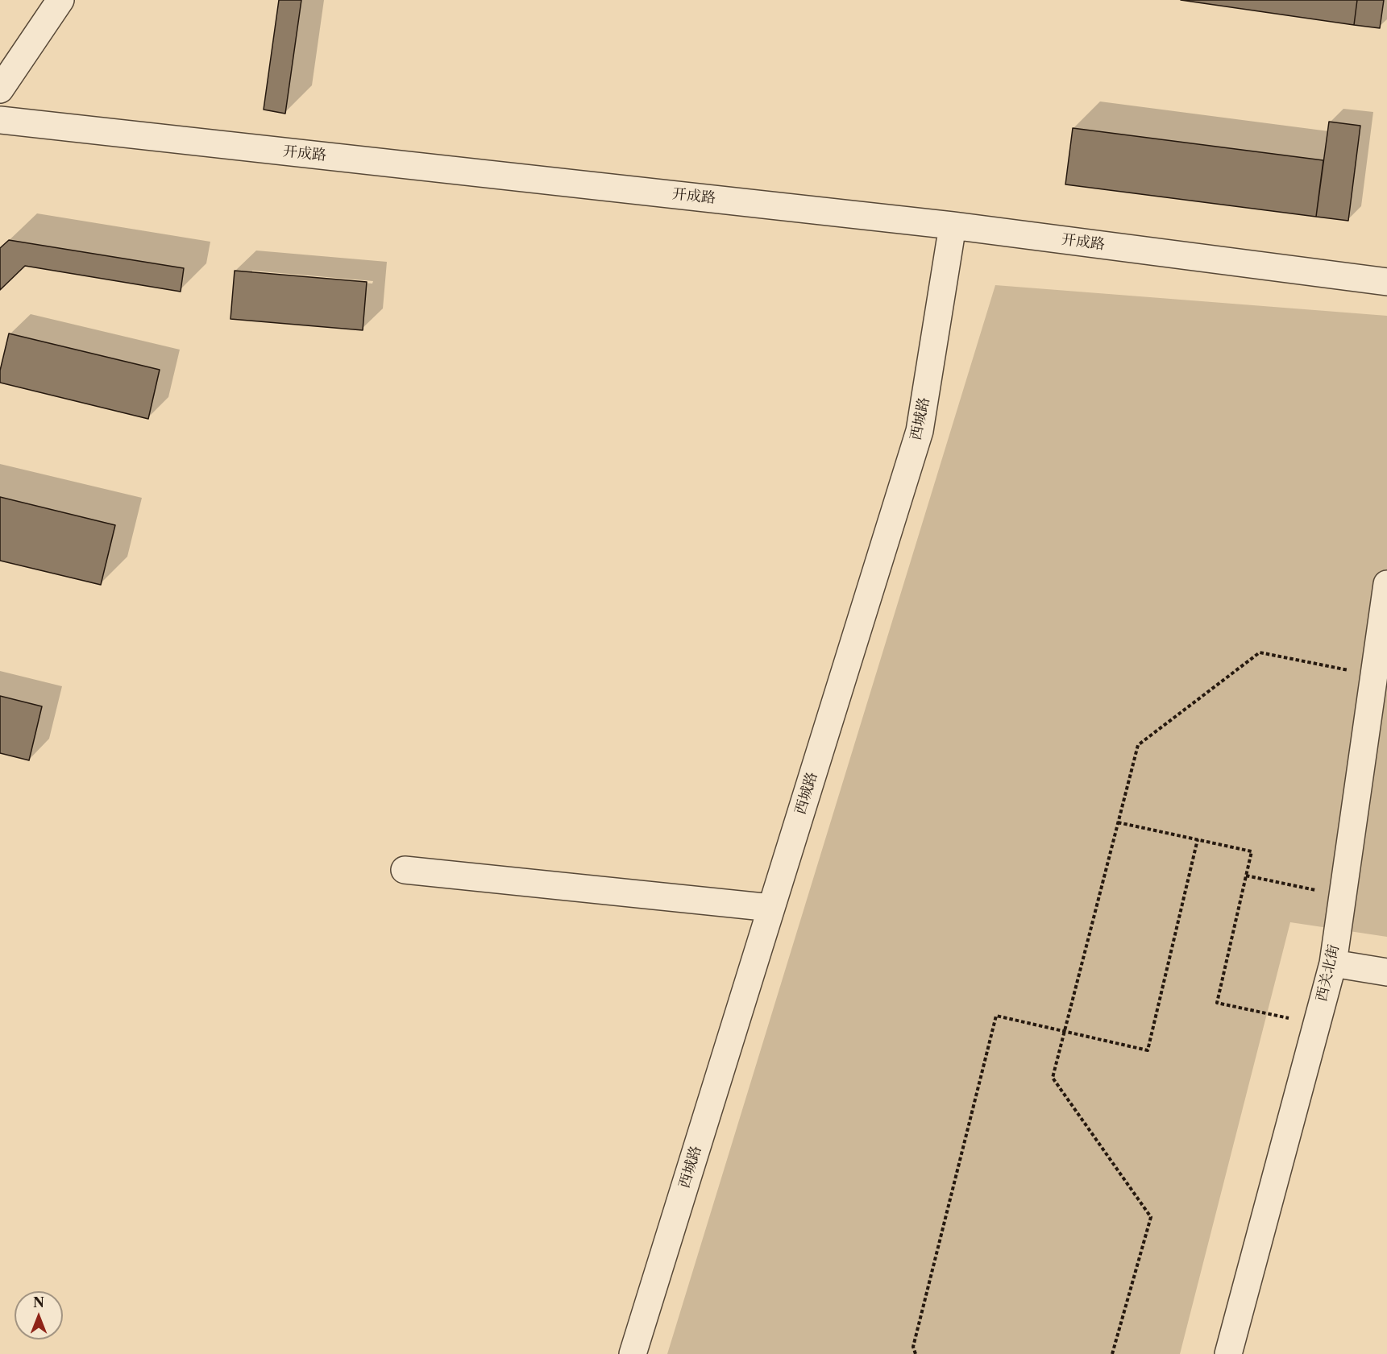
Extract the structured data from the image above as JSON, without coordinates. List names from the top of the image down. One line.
{"streets":{"street":["开成路","西城路","西关北街"]},"crossings":[["开成路","西城路"]],"north":"top"}
